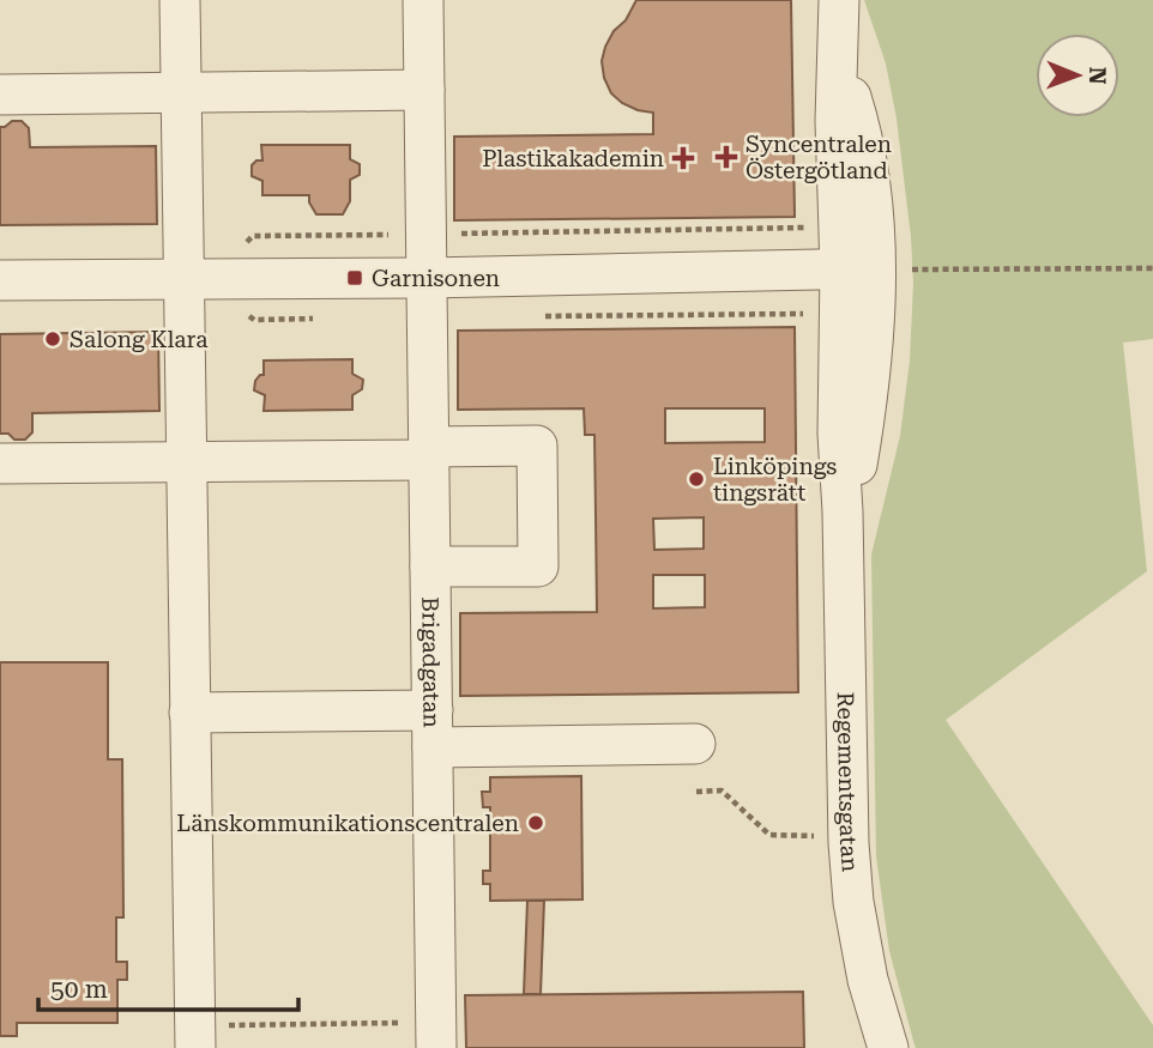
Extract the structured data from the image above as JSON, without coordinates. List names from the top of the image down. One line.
{"streets":{"street":["Brigadgatan","Regementsgatan"]},"places":{"health":["Syncentralen Östergötland","Plastikakademin"],"transit":["Garnisonen"],"other":["Salong Klara","Linköpings tingsrätt","Länskommunikationscentralen"]},"scale_bar":"50 m","north":"right"}
